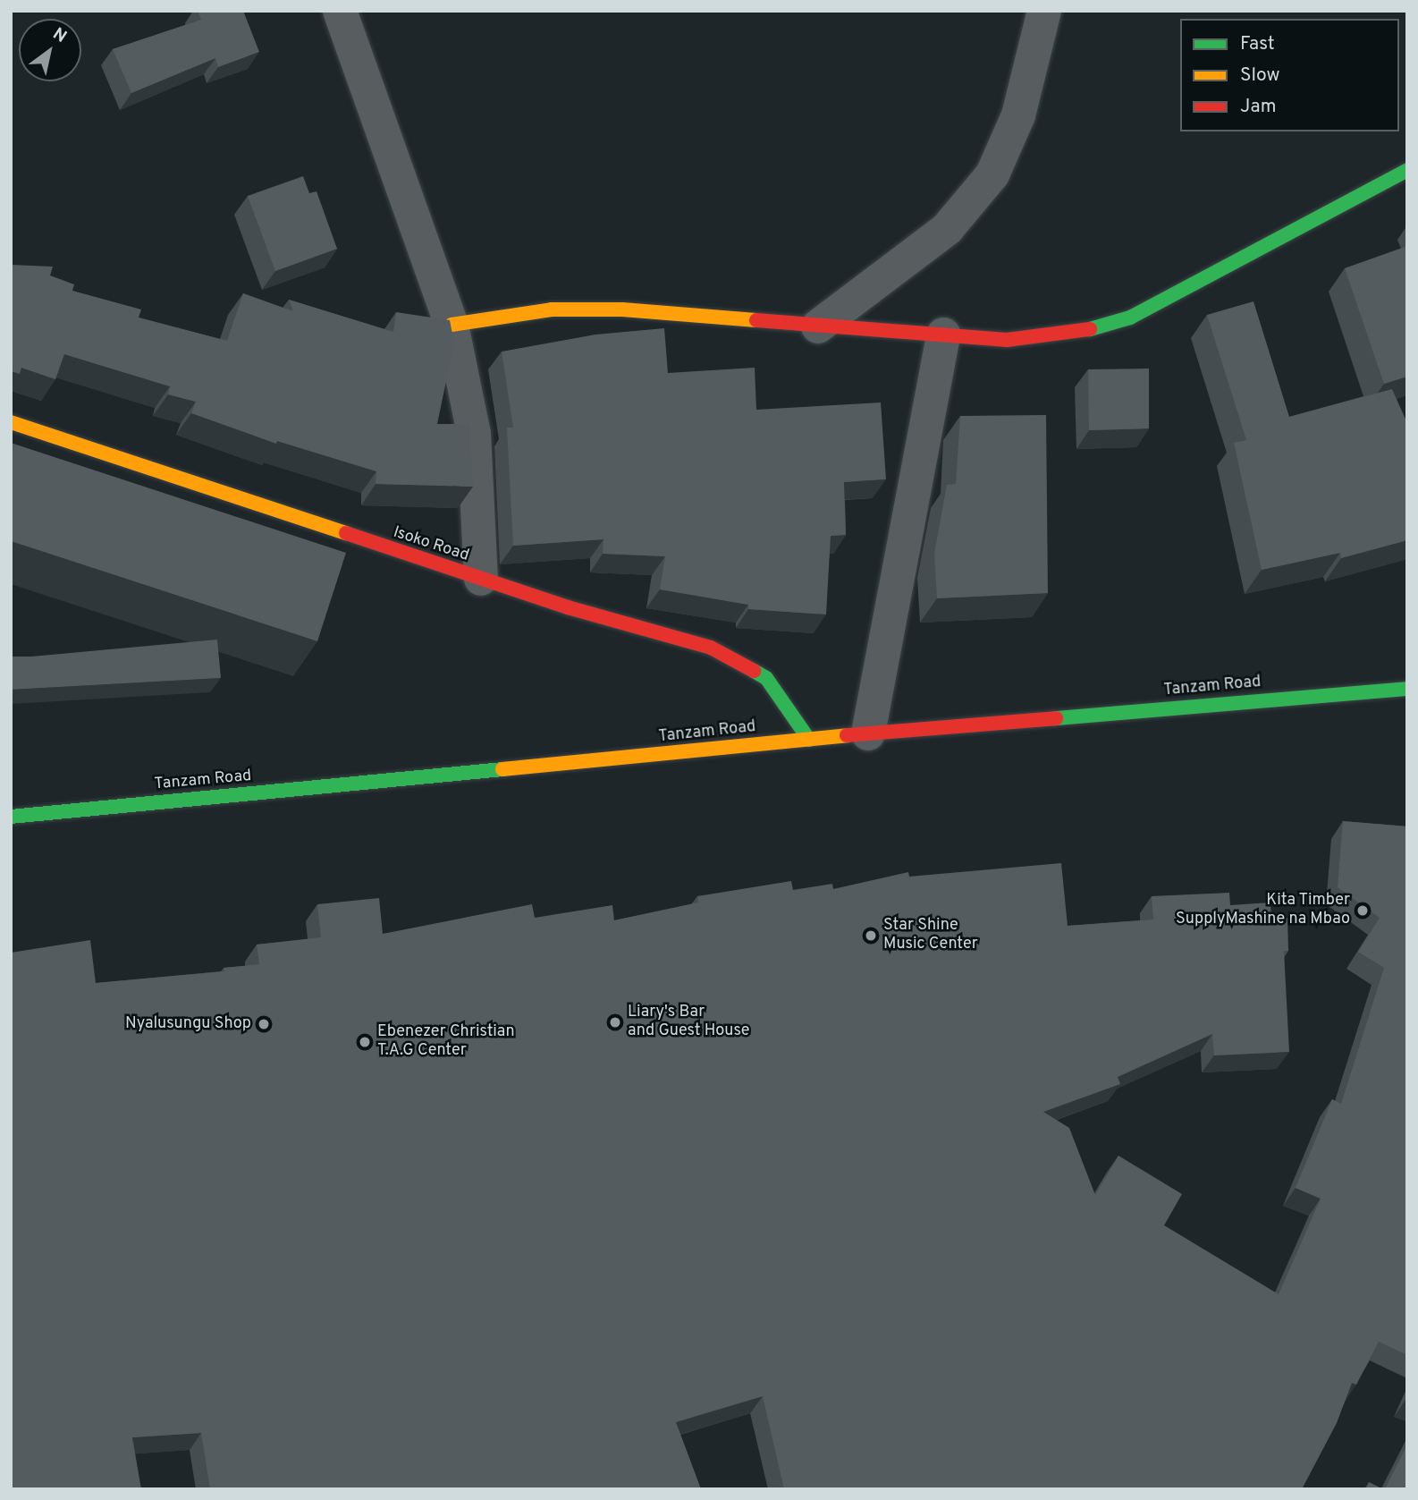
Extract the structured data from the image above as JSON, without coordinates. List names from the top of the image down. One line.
{"streets":{"main road":["Isoko Road","Tanzam Road"]},"crossings":[["Isoko Road","Tanzam Road"]],"places":["Kita Timber SupplyMashine na Mbao","Star Shine Music Center","Liary's Bar and Guest House","Nyalusungu Shop","Ebenezer Christian T.A.G Center"],"legend":["Fast","Slow","Jam"],"north":"top right"}
